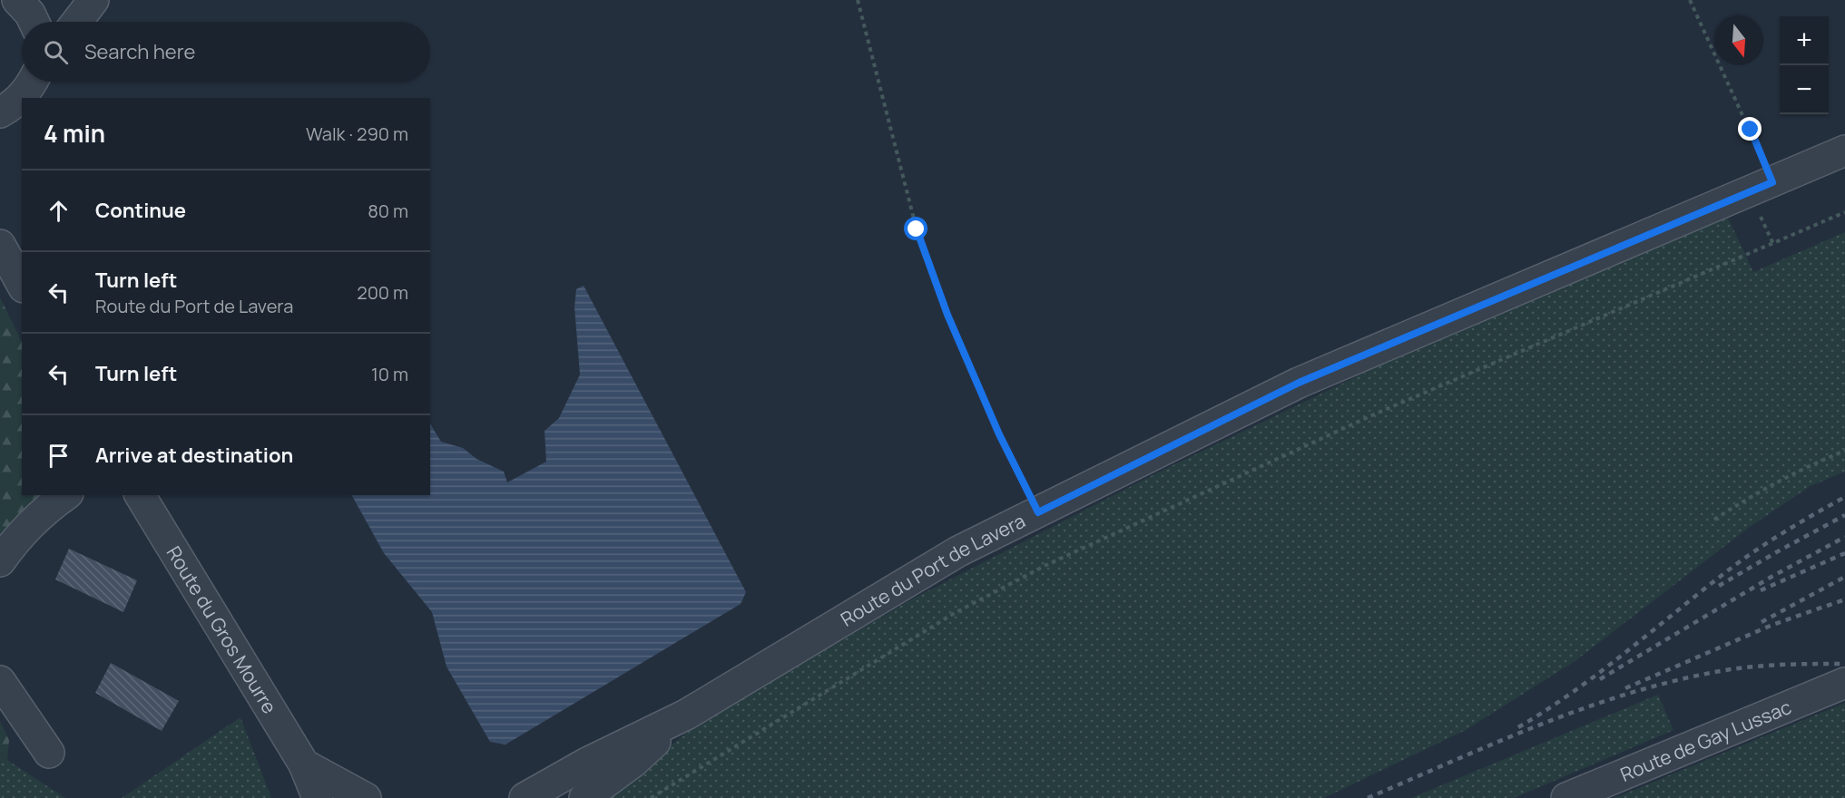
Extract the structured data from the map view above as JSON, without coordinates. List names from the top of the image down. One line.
{"streets":{"street":["Route du Port de Lavera","Route du Gros Mourre","Route de Gay Lussac"]},"north":"bottom","page":{"map_buttons":["+","−"],"search":"Search here","heading":["4 min","Walk · 290 m"],"list":[["Continue","80 m"],["Turn left","Route du Port de Lavera","200 m"],["Turn left","10 m"],"Arrive at destination"]}}
